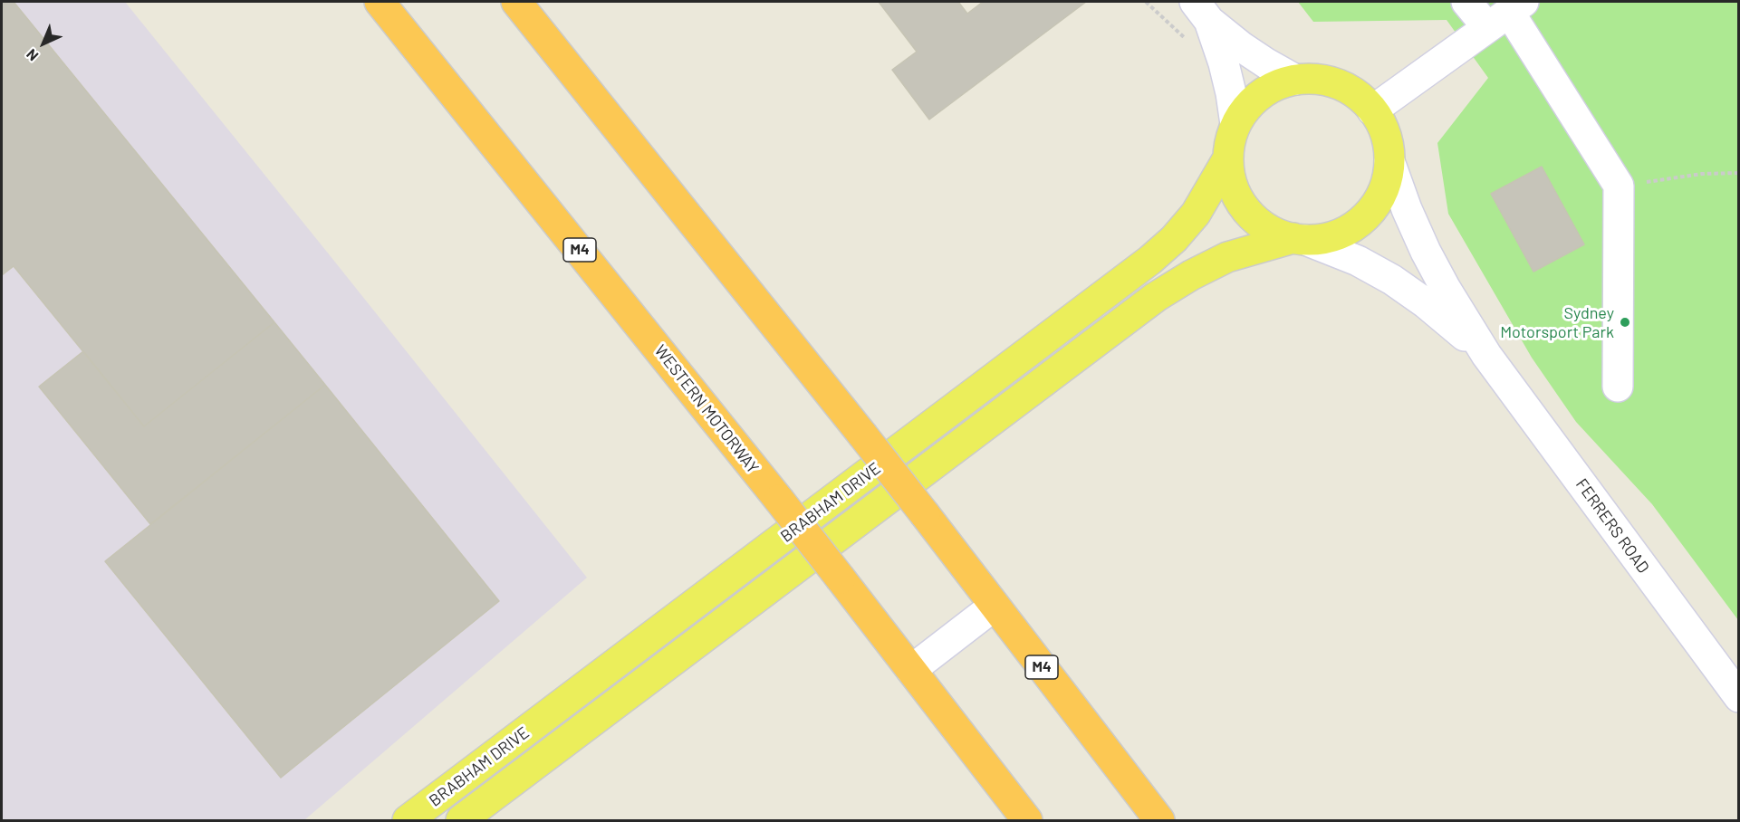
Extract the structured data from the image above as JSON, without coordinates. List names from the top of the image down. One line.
{"streets":{"highway":["M4","WESTERN MOTORWAY"],"main road":["BRABHAM DRIVE"],"street":["FERRERS ROAD"]},"crossings":[["BRABHAM DRIVE","FERRERS ROAD"]],"places":["Sydney Motorsport Park"],"north":"bottom left"}
